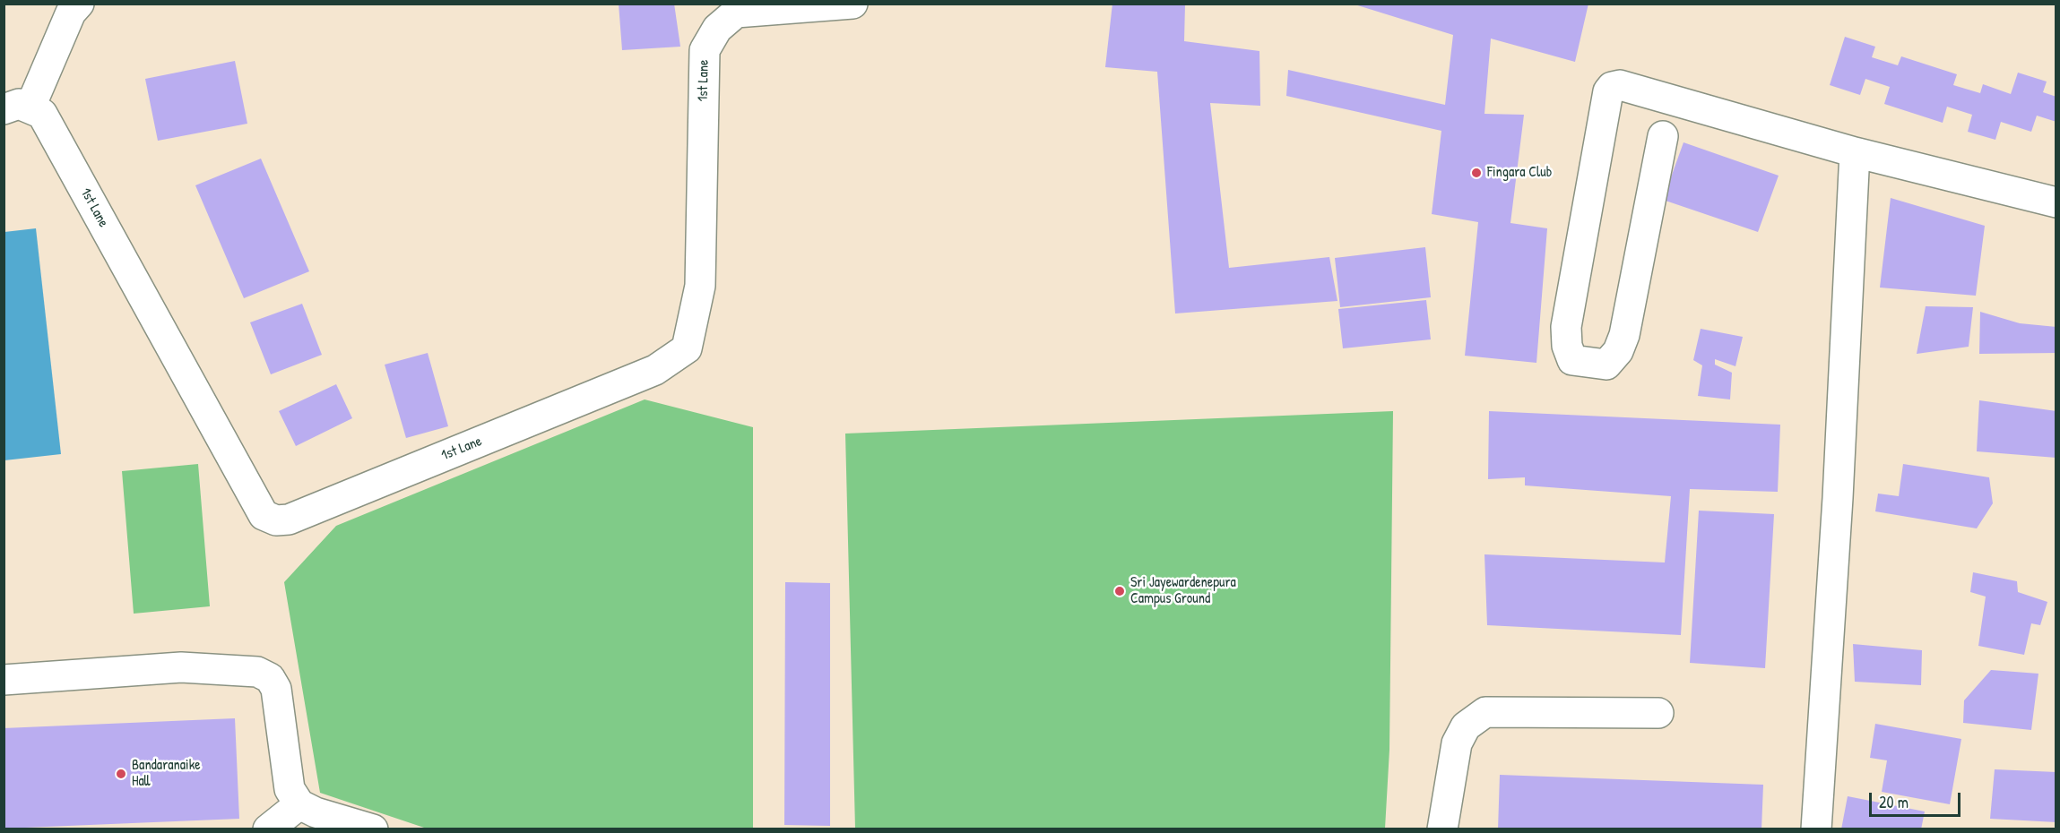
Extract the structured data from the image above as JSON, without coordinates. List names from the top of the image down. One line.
{"streets":{"street":["1st Lane"]},"places":["Fingara Club","Sri Jayewardenepura Campus Ground","Bandaranaike Hall"],"scale_bar":"20 m"}
